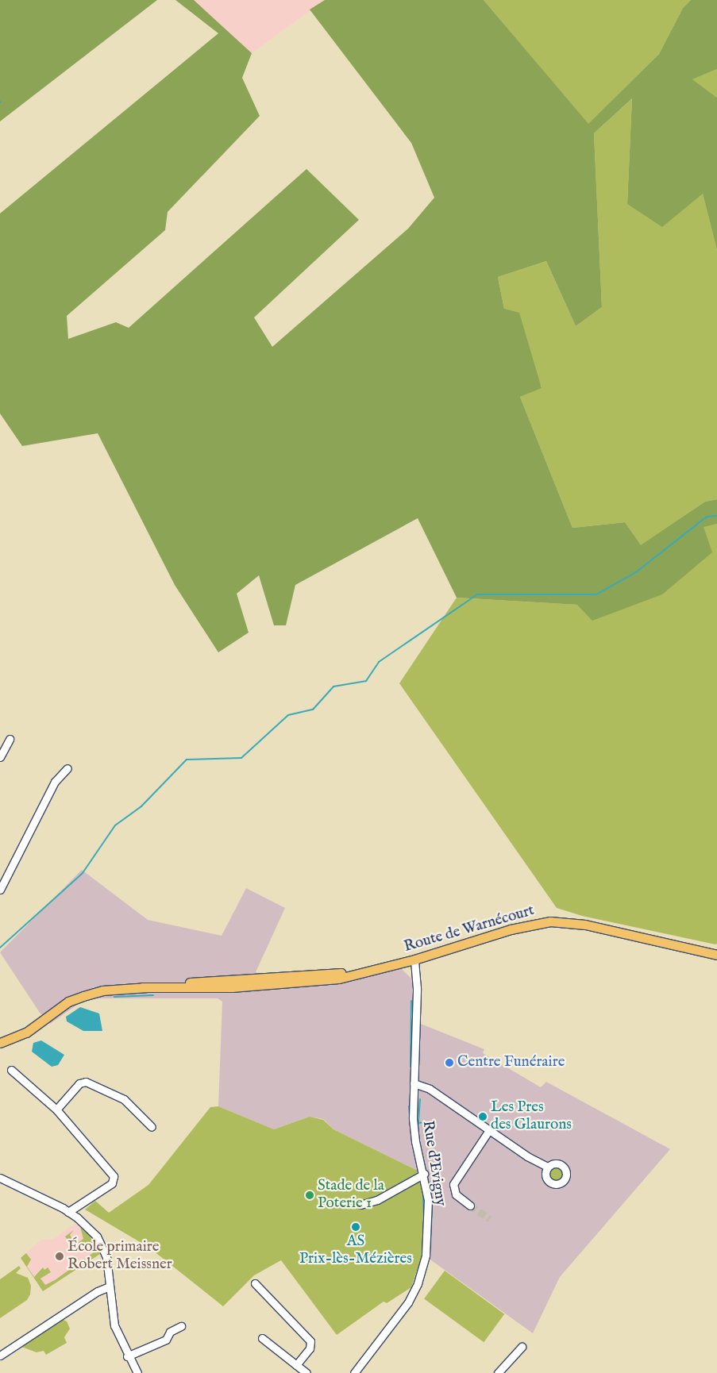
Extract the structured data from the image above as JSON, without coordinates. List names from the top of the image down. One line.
{"streets":{"main road":["Route de Warnécourt"],"street":["Rue d'Evigny"]},"crossings":[["Route de Warnécourt","Rue d'Evigny"]],"places":["Centre Funéraire","Les Pres des Glaurons","Stade de la Poterie 1","AS Prix-lès-Mézières","École primaire Robert Meissner"]}
